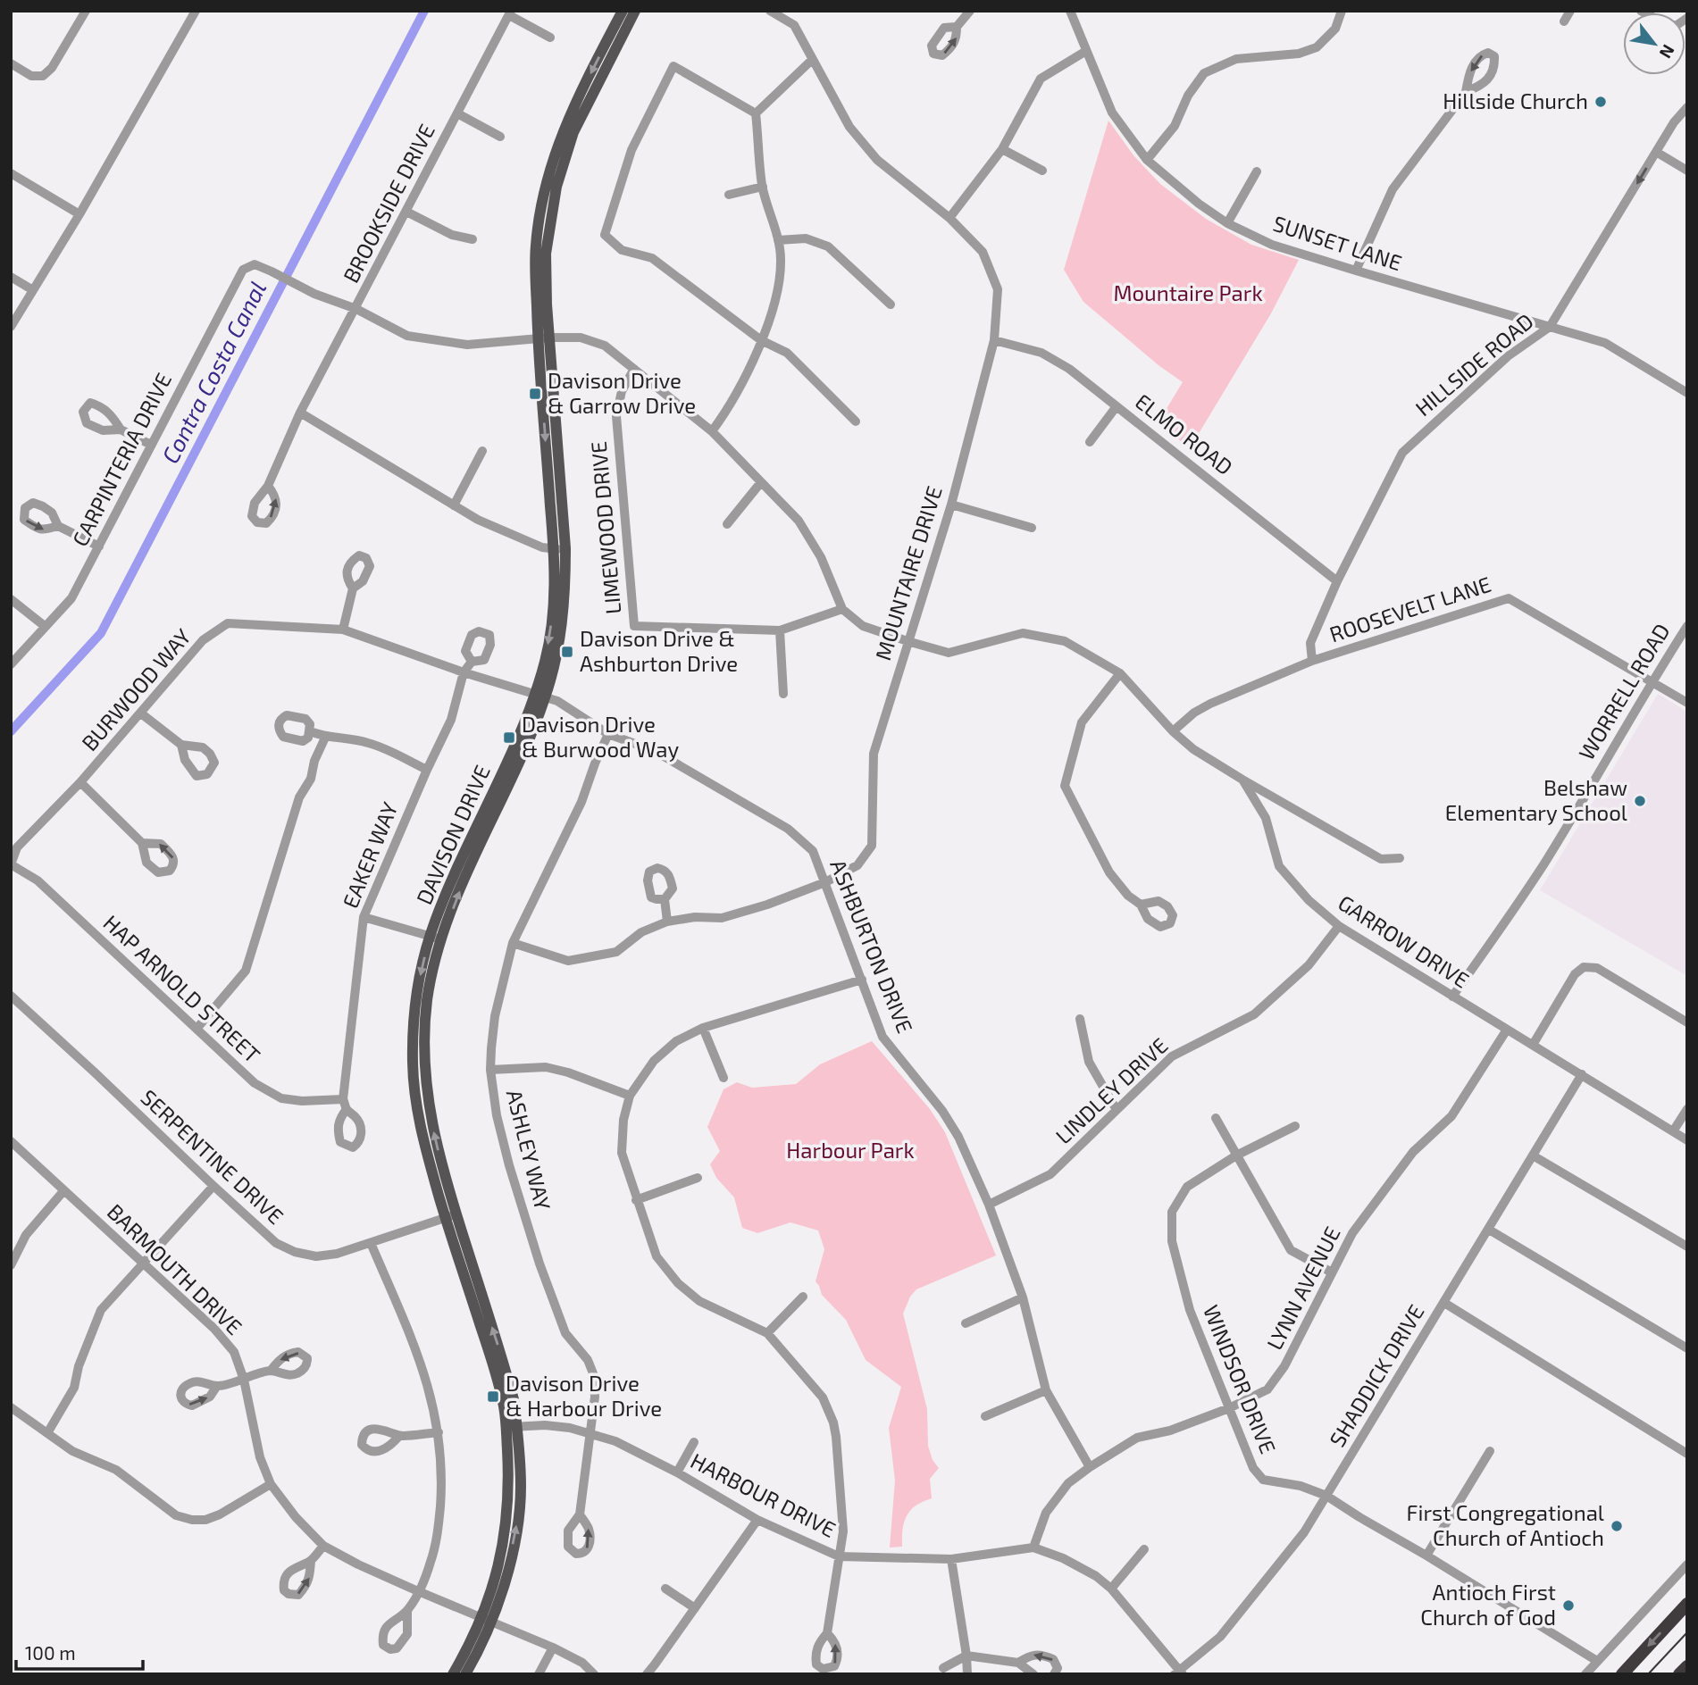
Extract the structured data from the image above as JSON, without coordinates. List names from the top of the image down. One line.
{"streets":{"main road":["DAVISON DRIVE"],"street":["BROOKSIDE DRIVE","SUNSET LANE","HILLSIDE ROAD","ELMO ROAD","CARPINTERIA DRIVE","LIMEWOOD DRIVE","MOUNTAIRE DRIVE","ROOSEVELT LANE","BURWOOD WAY","WORRELL ROAD","EAKER WAY","GARROW DRIVE","ASHBURTON DRIVE","HAP ARNOLD STREET","LINDLEY DRIVE","ASHLEY WAY","SERPENTINE DRIVE","BARMOUTH DRIVE","LYNN AVENUE","SHADDICK DRIVE","WINDSOR DRIVE","HARBOUR DRIVE"]},"crossings":[["BROOKSIDE DRIVE","CARPINTERIA DRIVE"],["SUNSET LANE","HILLSIDE ROAD"],["HILLSIDE ROAD","ELMO ROAD"],["HILLSIDE ROAD","ROOSEVELT LANE"],["ELMO ROAD","MOUNTAIRE DRIVE"],["LIMEWOOD DRIVE","GARROW DRIVE"],["MOUNTAIRE DRIVE","GARROW DRIVE"],["MOUNTAIRE DRIVE","ASHBURTON DRIVE"],["MOUNTAIRE DRIVE","ASHLEY WAY"],["ROOSEVELT LANE","WORRELL ROAD"],["ROOSEVELT LANE","GARROW DRIVE"],["BURWOOD WAY","DAVISON DRIVE"],["BURWOOD WAY","EAKER WAY"],["BURWOOD WAY","ASHBURTON DRIVE"],["BURWOOD WAY","HAP ARNOLD STREET"],["WORRELL ROAD","GARROW DRIVE"],["DAVISON DRIVE","ASHBURTON DRIVE"],["DAVISON DRIVE","SERPENTINE DRIVE"],["DAVISON DRIVE","BARMOUTH DRIVE"],["DAVISON DRIVE","HARBOUR DRIVE"],["EAKER WAY","HAP ARNOLD STREET"],["GARROW DRIVE","LINDLEY DRIVE"],["GARROW DRIVE","LYNN AVENUE"],["GARROW DRIVE","SHADDICK DRIVE"],["ASHBURTON DRIVE","LINDLEY DRIVE"],["ASHBURTON DRIVE","ASHLEY WAY"],["ASHBURTON DRIVE","LYNN AVENUE"],["ASHLEY WAY","HARBOUR DRIVE"],["LYNN AVENUE","WINDSOR DRIVE"],["LYNN AVENUE","HARBOUR DRIVE"],["SHADDICK DRIVE","WINDSOR DRIVE"],["SHADDICK DRIVE","HARBOUR DRIVE"]],"water":["Contra Costa Canal"],"parks":["Mountaire Park","Harbour Park"],"places":{"other":["Hillside Church","Belshaw Elementary School","First Congregational Church of Antioch","Antioch First Church of God"],"transit":["Davison Drive & Garrow Drive","Davison Drive & Ashburton Drive","Davison Drive & Burwood Way","Davison Drive & Harbour Drive"]},"scale_bar":"100 m","north":"bottom right"}
